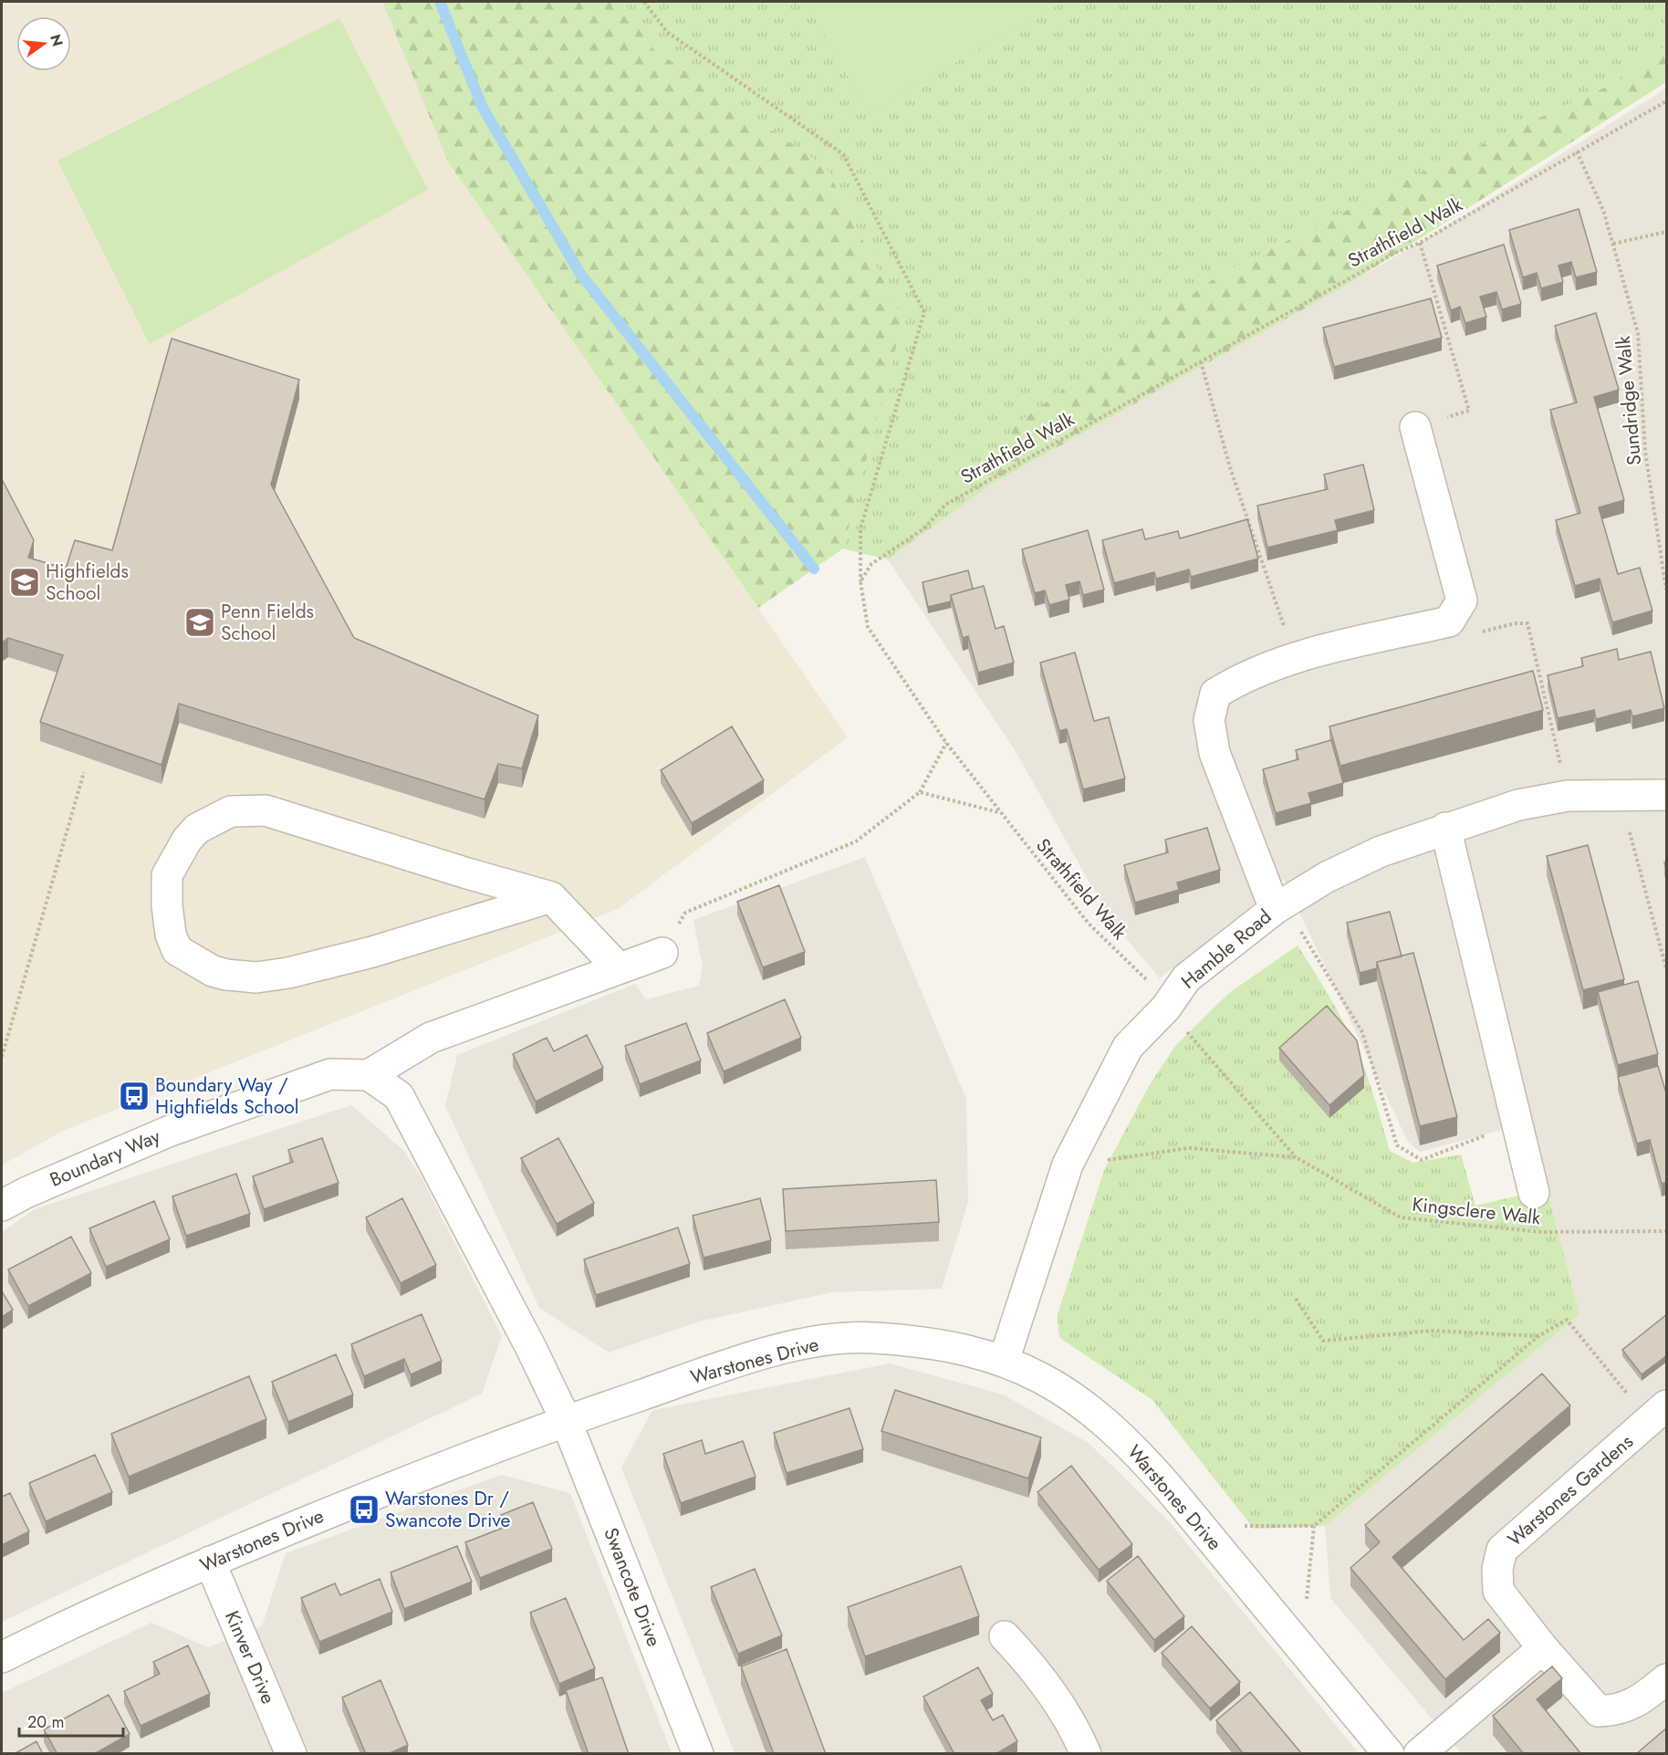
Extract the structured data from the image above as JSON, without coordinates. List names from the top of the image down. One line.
{"streets":{"street":["Hamble Road","Boundary Way","Warstones Drive","Warstones Gardens","Swancote Drive","Kinver Drive"],"path":["Strathfield Walk","Sundridge Walk","Kingsclere Walk"]},"crossings":[["Strathfield Walk","Sundridge Walk"],["Strathfield Walk","Hamble Road"],["Strathfield Walk","Kingsclere Walk"],["Hamble Road","Warstones Drive"],["Boundary Way","Swancote Drive"],["Warstones Drive","Swancote Drive"],["Warstones Drive","Kinver Drive"]],"places":{"school or university":["Highfields School","Penn Fields School"],"bus stop":["Boundary Way / Highfields School","Warstones Dr / Swancote Drive"]},"scale_bar":"20 m","north":"right"}
